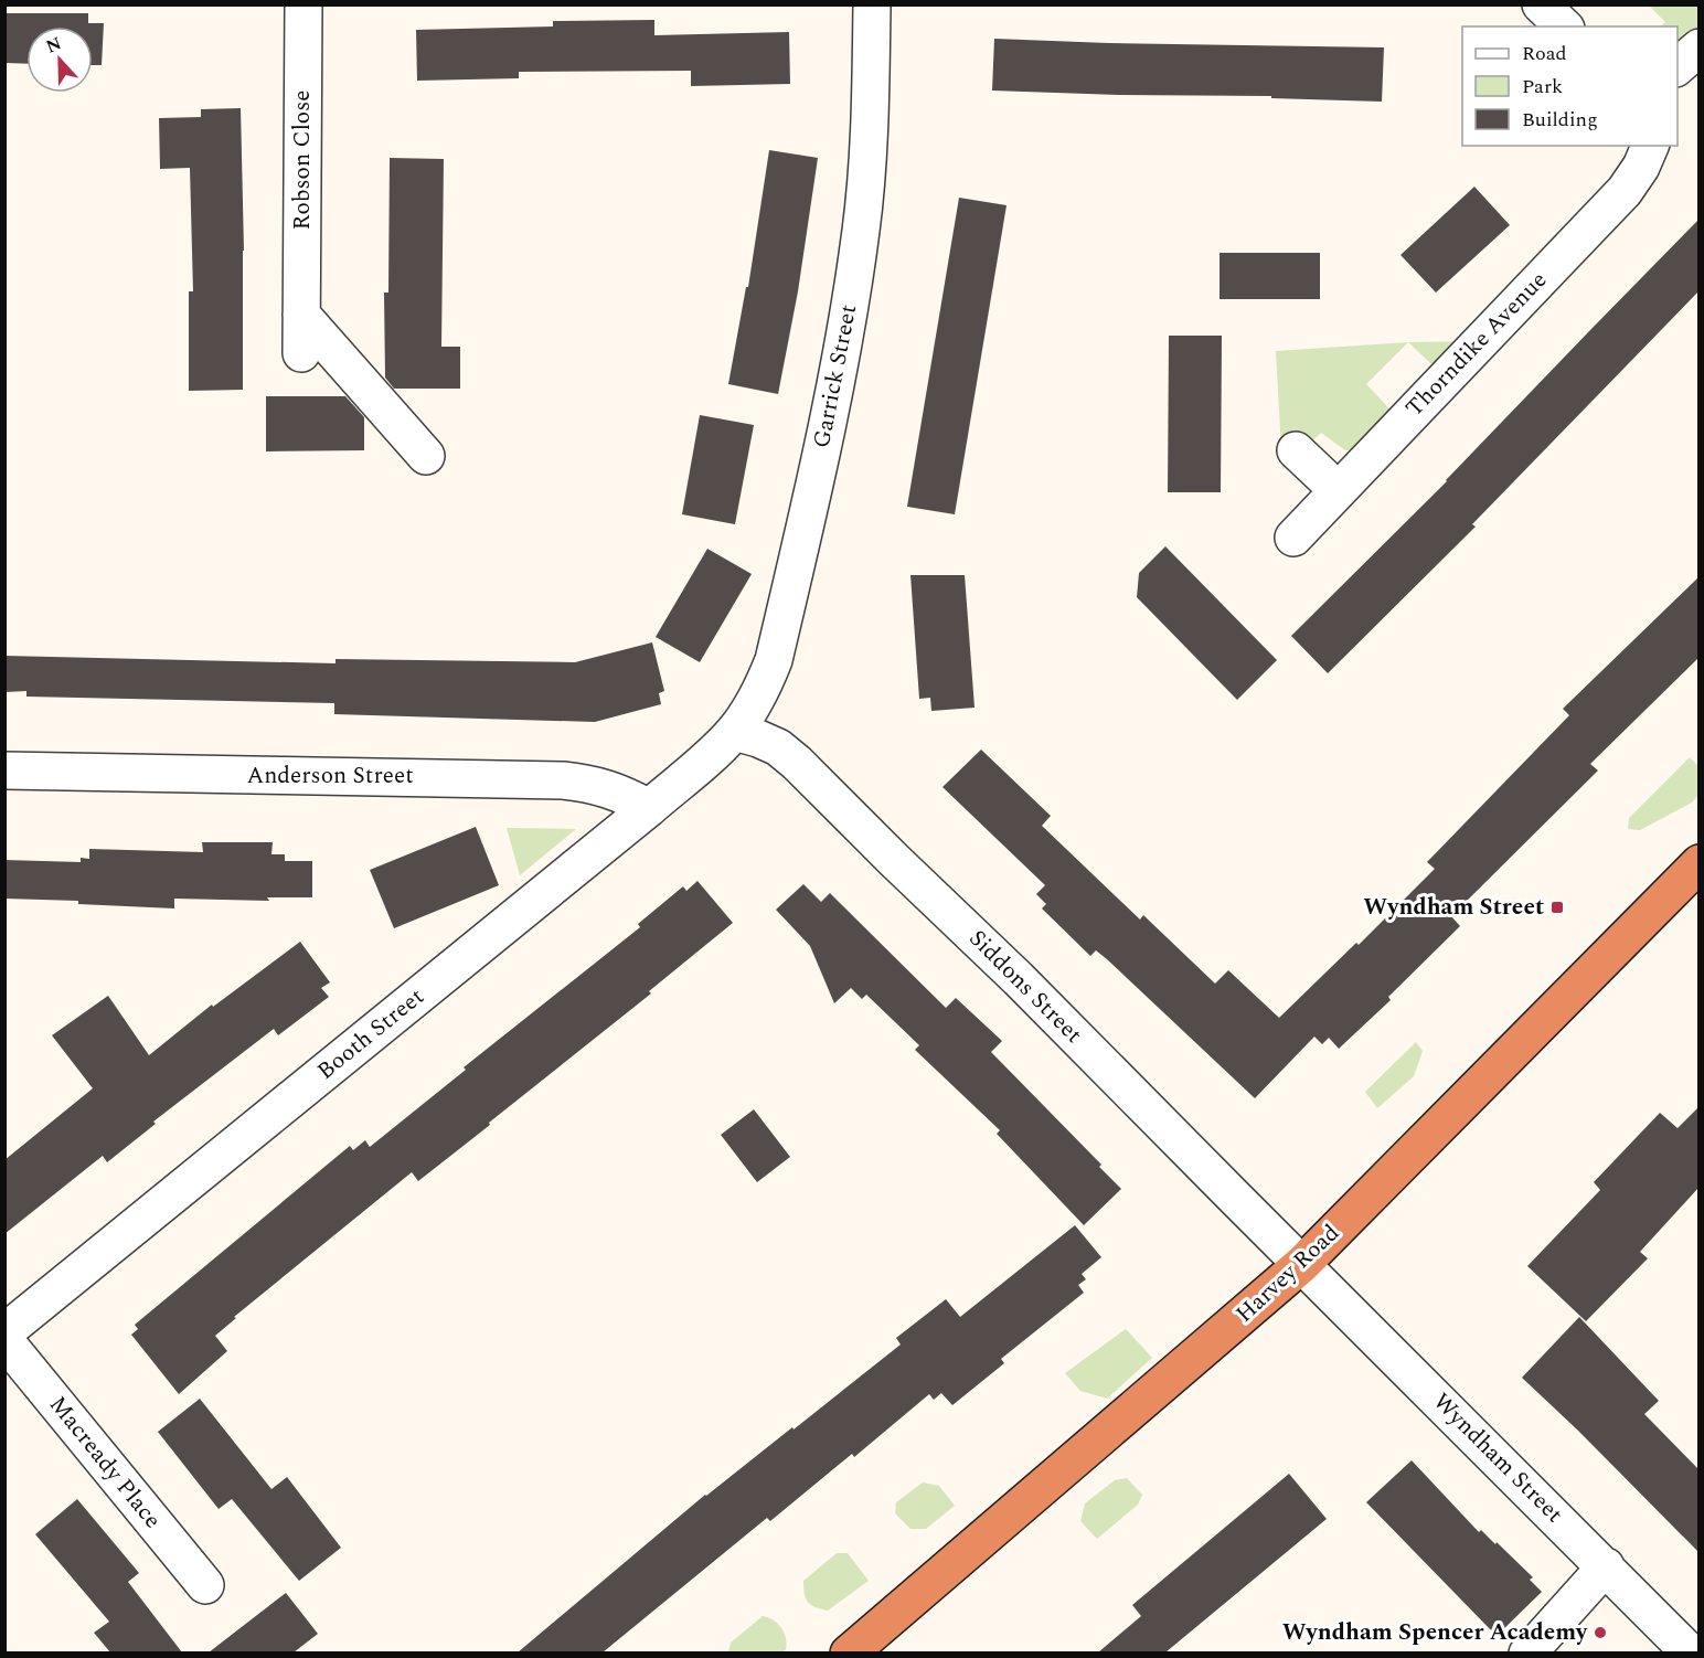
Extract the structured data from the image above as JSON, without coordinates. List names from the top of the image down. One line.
{"streets":{"highway":["Harvey Road"],"street":["Robson Close","Thorndike Avenue","Garrick Street","Anderson Street","Siddons Street","Booth Street","Wyndham Street","Macready Place"]},"crossings":[["Garrick Street","Siddons Street"],["Garrick Street","Booth Street"],["Anderson Street","Booth Street"],["Siddons Street","Booth Street"],["Siddons Street","Harvey Road"],["Siddons Street","Wyndham Street"],["Harvey Road","Wyndham Street"]],"places":{"transit":["Wyndham Street"],"other":["Wyndham Spencer Academy"]},"legend":["Road","Park","Building"],"north":"top"}
